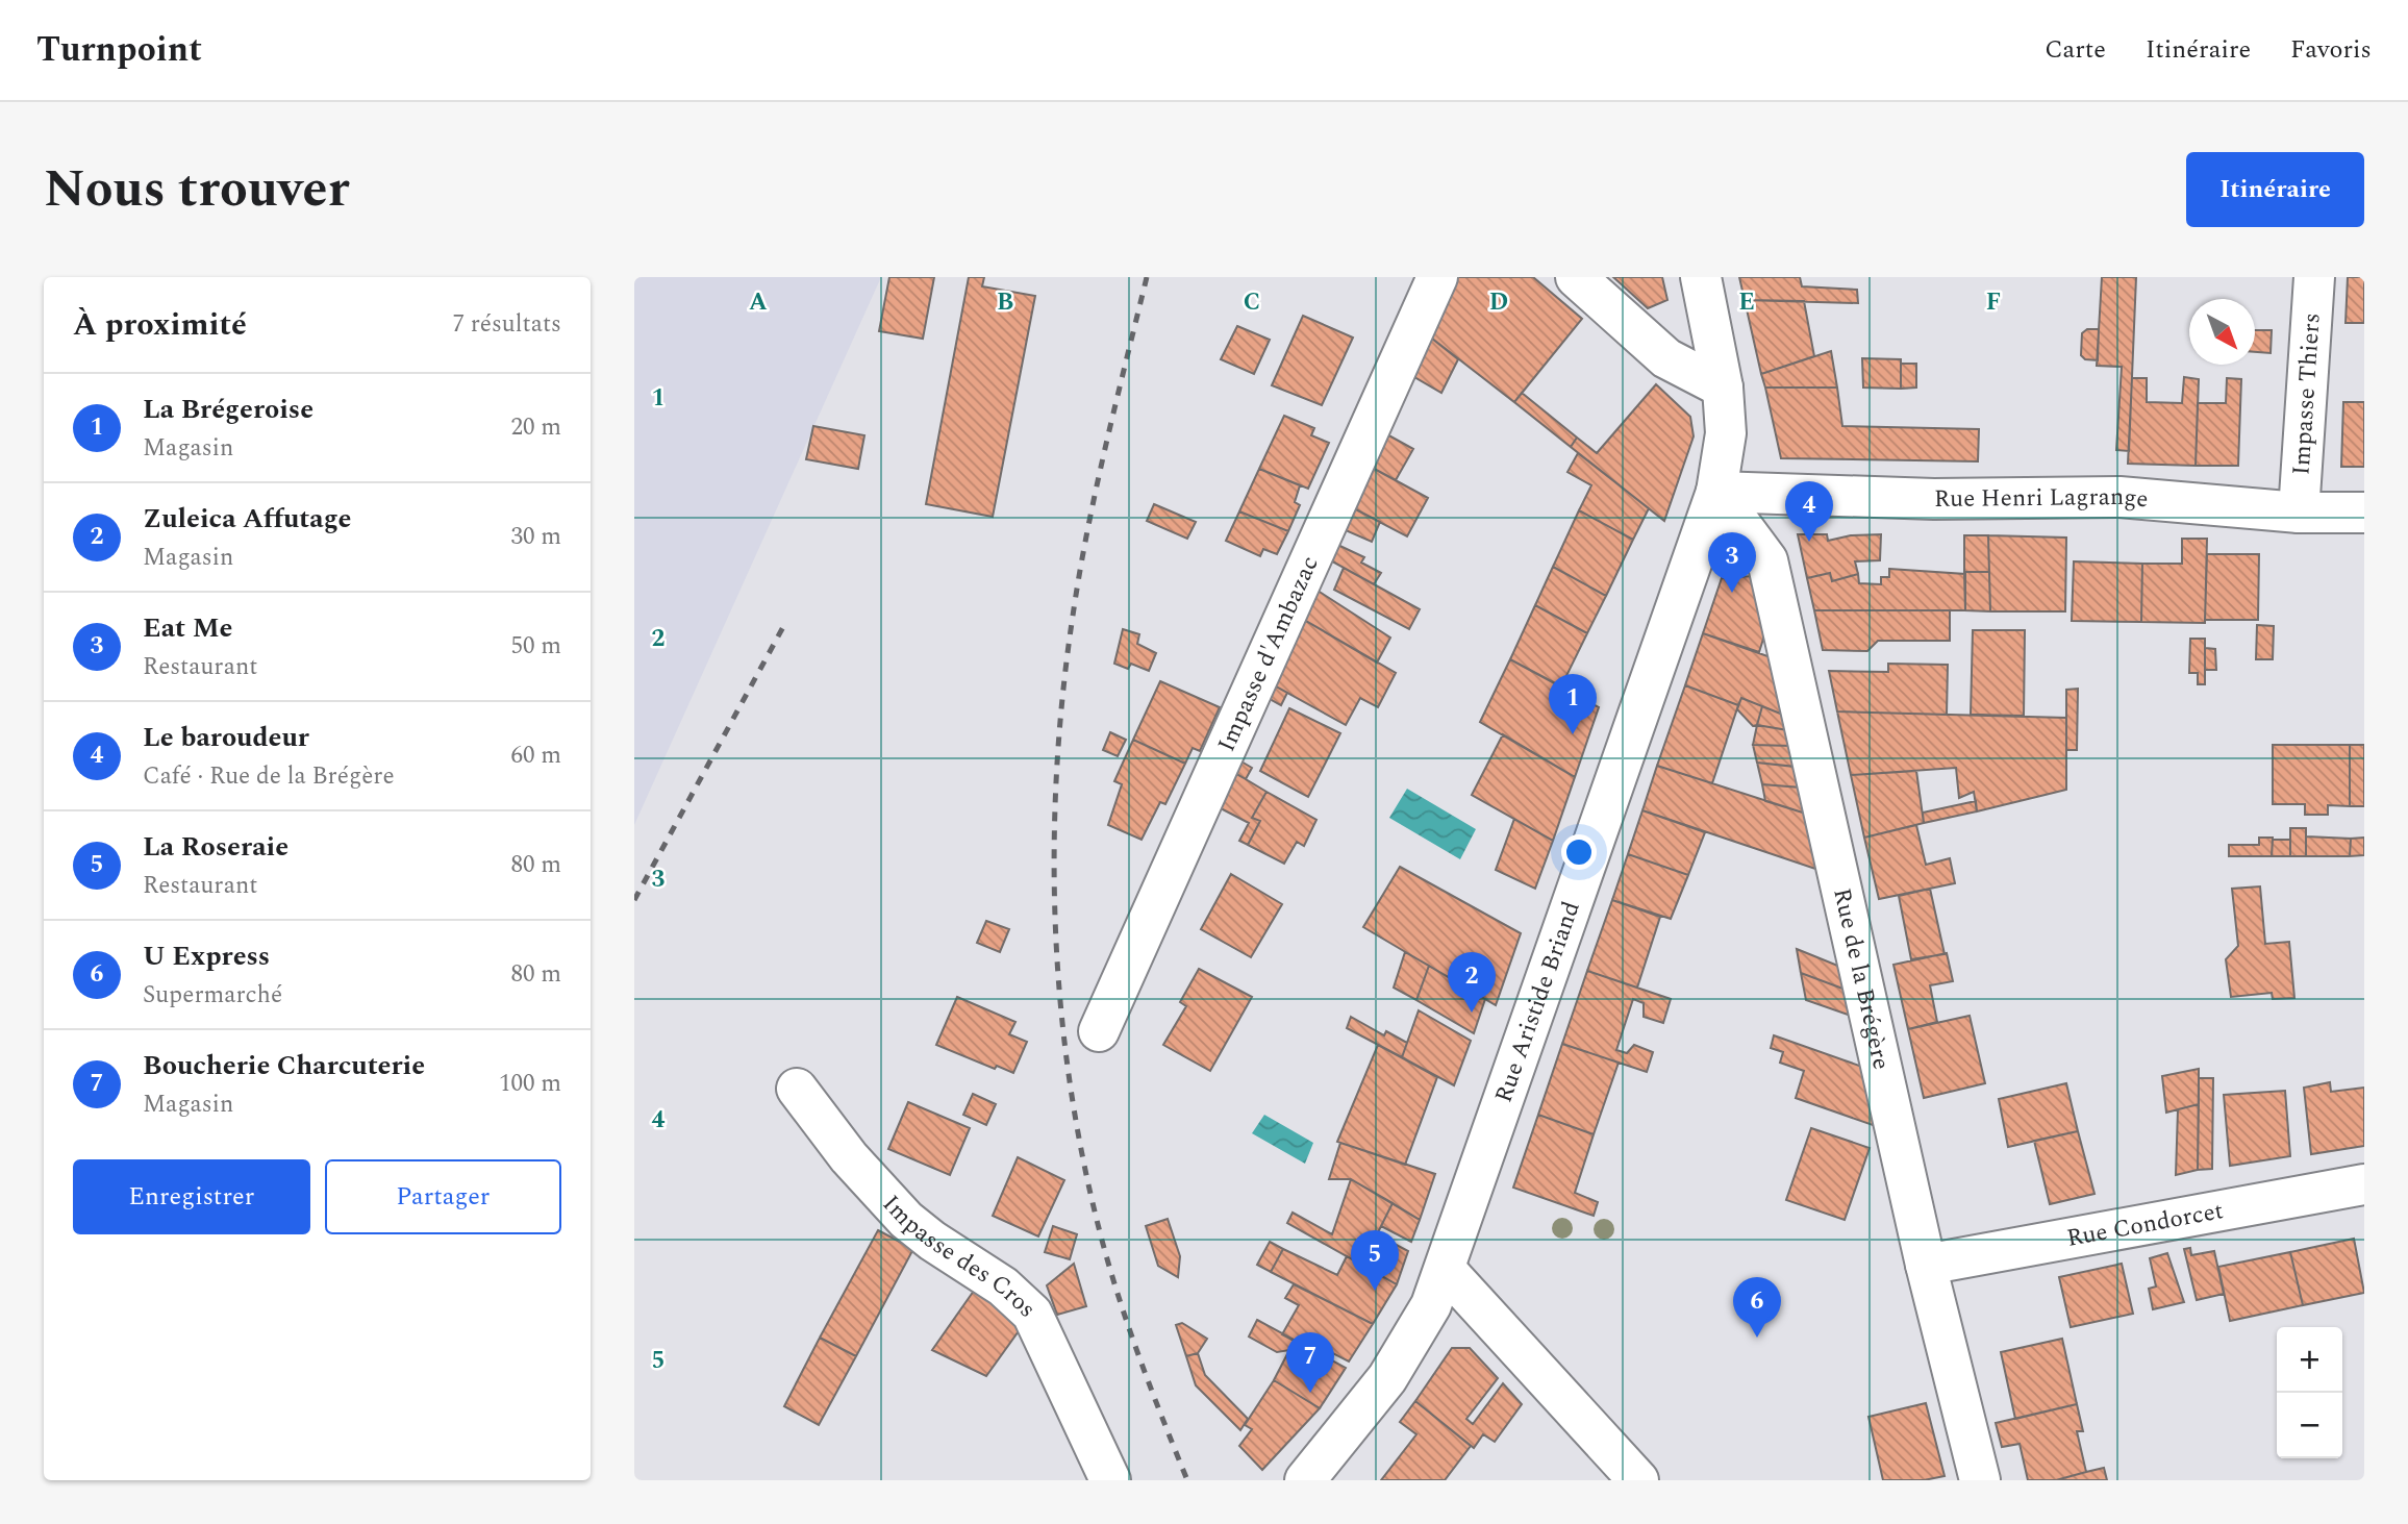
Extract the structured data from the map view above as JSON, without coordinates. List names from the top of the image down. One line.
{"streets":{"street":["Impasse Thiers","Rue Henri Lagrange","Impasse d'Ambazac","Rue de la Brégère","Rue Aristide Briand","Rue Condorcet","Impasse des Cros"]},"crossings":[["Impasse Thiers","Rue Henri Lagrange"],["Rue Henri Lagrange","Rue de la Brégère"],["Rue Henri Lagrange","Rue Aristide Briand"],["Rue de la Brégère","Rue Aristide Briand"],["Rue de la Brégère","Rue Condorcet"]],"north":"bottom right","page":{"header":"Turnpoint","nav":["Carte","Itinéraire","Favoris"],"title":"Nous trouver","buttons":["Itinéraire",["Enregistrer","Partager"]],"heading":["À proximité","7 résultats"],"list":[{"mark":"1","name":"La Brégeroise","note":"Magasin","value":"20 m"},{"mark":"2","name":"Zuleica Affutage","note":"Magasin","value":"30 m"},{"mark":"3","name":"Eat Me","note":"Restaurant","value":"50 m"},{"mark":"4","name":"Le baroudeur","note":"Café · Rue de la Brégère","value":"60 m"},{"mark":"5","name":"La Roseraie","note":"Restaurant","value":"80 m"},{"mark":"6","name":"U Express","note":"Supermarché","value":"80 m"},{"mark":"7","name":"Boucherie Charcuterie","note":"Magasin","value":"100 m"}],"pins":["4","3","1","2","5","6","7"],"map_buttons":["+","−"]},"grid":{"columns":["A","B","C","D","E","F"],"rows":["1","2","3","4","5"]}}
